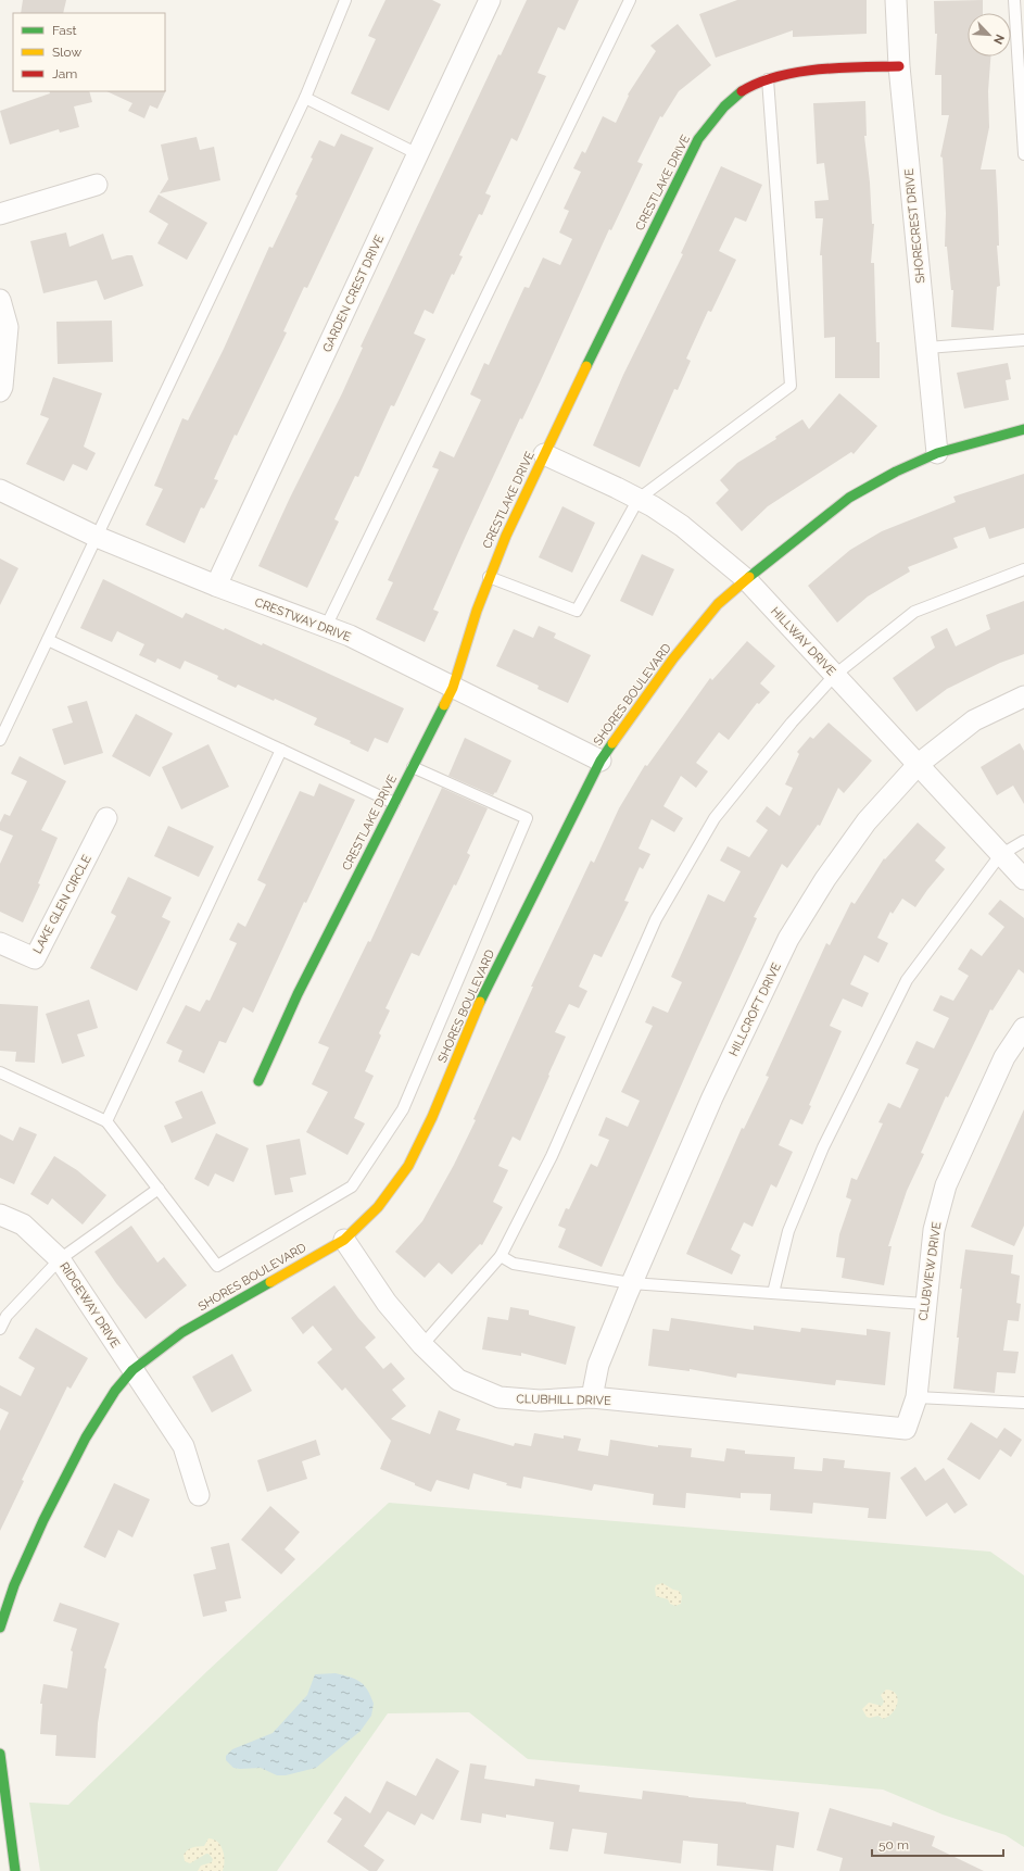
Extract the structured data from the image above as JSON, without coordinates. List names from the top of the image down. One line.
{"streets":{"street":["CRESTLAKE DRIVE","SHORECREST DRIVE","GARDEN CREST DRIVE","CRESTWAY DRIVE","HILLWAY DRIVE","SHORES BOULEVARD","LAKE GLEN CIRCLE","HILLCROFT DRIVE","CLUBVIEW DRIVE","RIDGEWAY DRIVE","CLUBHILL DRIVE"]},"crossings":[["CRESTLAKE DRIVE","SHORECREST DRIVE"],["CRESTLAKE DRIVE","CRESTWAY DRIVE"],["CRESTLAKE DRIVE","HILLWAY DRIVE"],["SHORECREST DRIVE","SHORES BOULEVARD"],["GARDEN CREST DRIVE","CRESTWAY DRIVE"],["CRESTWAY DRIVE","SHORES BOULEVARD"],["HILLWAY DRIVE","SHORES BOULEVARD"],["HILLWAY DRIVE","HILLCROFT DRIVE"],["SHORES BOULEVARD","RIDGEWAY DRIVE"],["SHORES BOULEVARD","CLUBHILL DRIVE"],["HILLCROFT DRIVE","CLUBHILL DRIVE"],["CLUBVIEW DRIVE","CLUBHILL DRIVE"]],"legend":["Fast","Slow","Jam"],"scale_bar":"50 m","north":"bottom right"}
